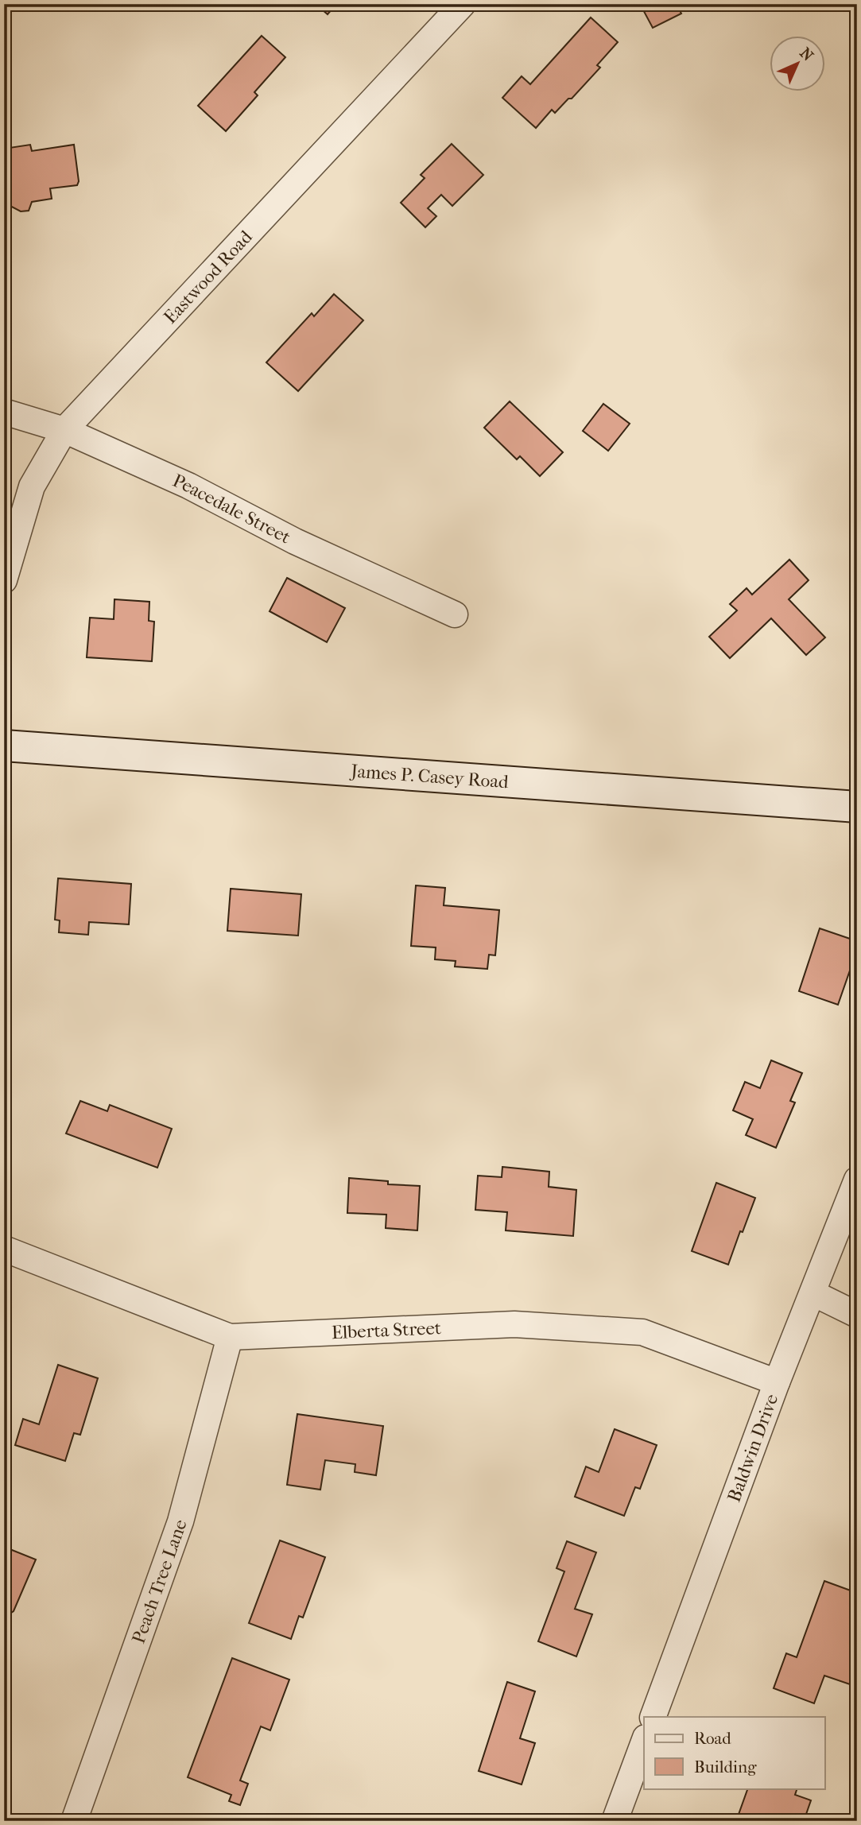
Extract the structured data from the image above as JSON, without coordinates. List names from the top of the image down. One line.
{"streets":{"main road":["James P. Casey Road"],"street":["Eastwood Road","Peacedale Street","Elberta Street","Baldwin Drive","Peach Tree Lane"]},"crossings":[["Eastwood Road","Peacedale Street"],["Elberta Street","Baldwin Drive"],["Elberta Street","Peach Tree Lane"]],"legend":["Road","Building"],"north":"top right"}
